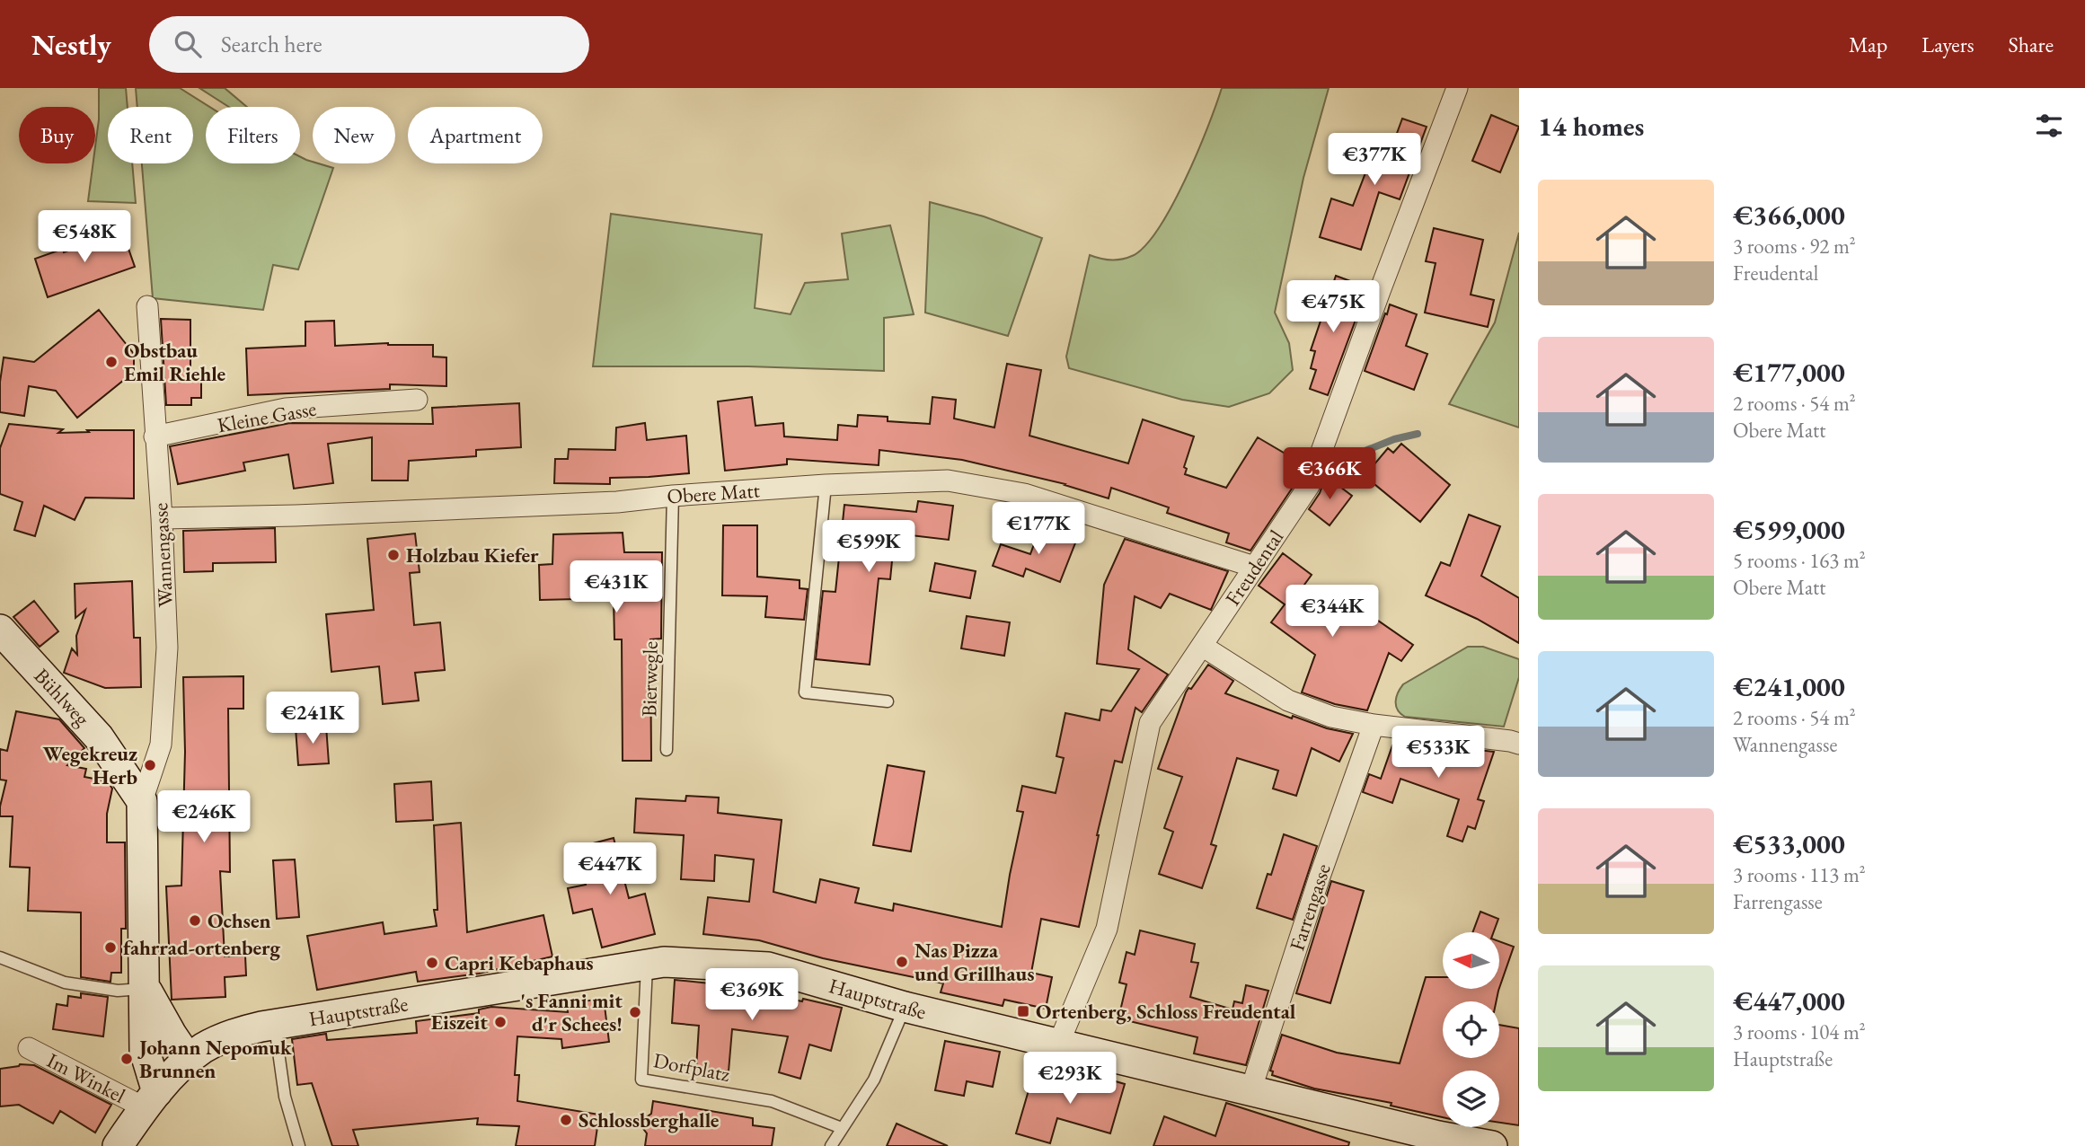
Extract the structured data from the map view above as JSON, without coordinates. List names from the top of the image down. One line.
{"streets":{"street":["Kleine Gasse","Obere Matt","Wannengasse","Freudental","Bühlweg","Farrengasse","Hauptstraße","Im Winkel"],"lane":["Bierwegle","Dorfplatz"]},"crossings":[["Kleine Gasse","Wannengasse"],["Obere Matt","Wannengasse"],["Obere Matt","Freudental"],["Obere Matt","Bierwegle"],["Wannengasse","Bühlweg"],["Freudental","Hauptstraße"],["Farrengasse","Hauptstraße"],["Hauptstraße","Dorfplatz"],["Hauptstraße","Im Winkel"]],"places":{"other":["Obstbau Emil Riehle","Holzbau Kiefer","Wegekreuz Herb","Ochsen","fahrrad-ortenberg","Nas Pizza und Grillhaus","Capri Kebaphaus","'s Fanni mit d'r Schees!","Eiszeit","Johann Nepomuk Brunnen","Schlossberghalle"],"transit":["Ortenberg, Schloss Freudental"]},"north":"left","page":{"header":"Nestly","search":"Search here","nav":["Map","Layers","Share"],"heading":"14 homes","chip":["Buy","Rent","Filters","New","Apartment"],"price":["€377K","€548K","€475K","€366K","€177K","€599K","€431K","€344K","€241K","€533K","€246K","€447K","€369K","€293K"],"list":[{"name":"€366,000","note":"3 rooms · 92 m² · Freudental"},{"name":"€177,000","note":"2 rooms · 54 m² · Obere Matt"},{"name":"€599,000","note":"5 rooms · 163 m² · Obere Matt"},{"name":"€241,000","note":"2 rooms · 54 m² · Wannengasse"},{"name":"€533,000","note":"3 rooms · 113 m² · Farrengasse"},{"name":"€447,000","note":"3 rooms · 104 m² · Hauptstraße"}]}}
